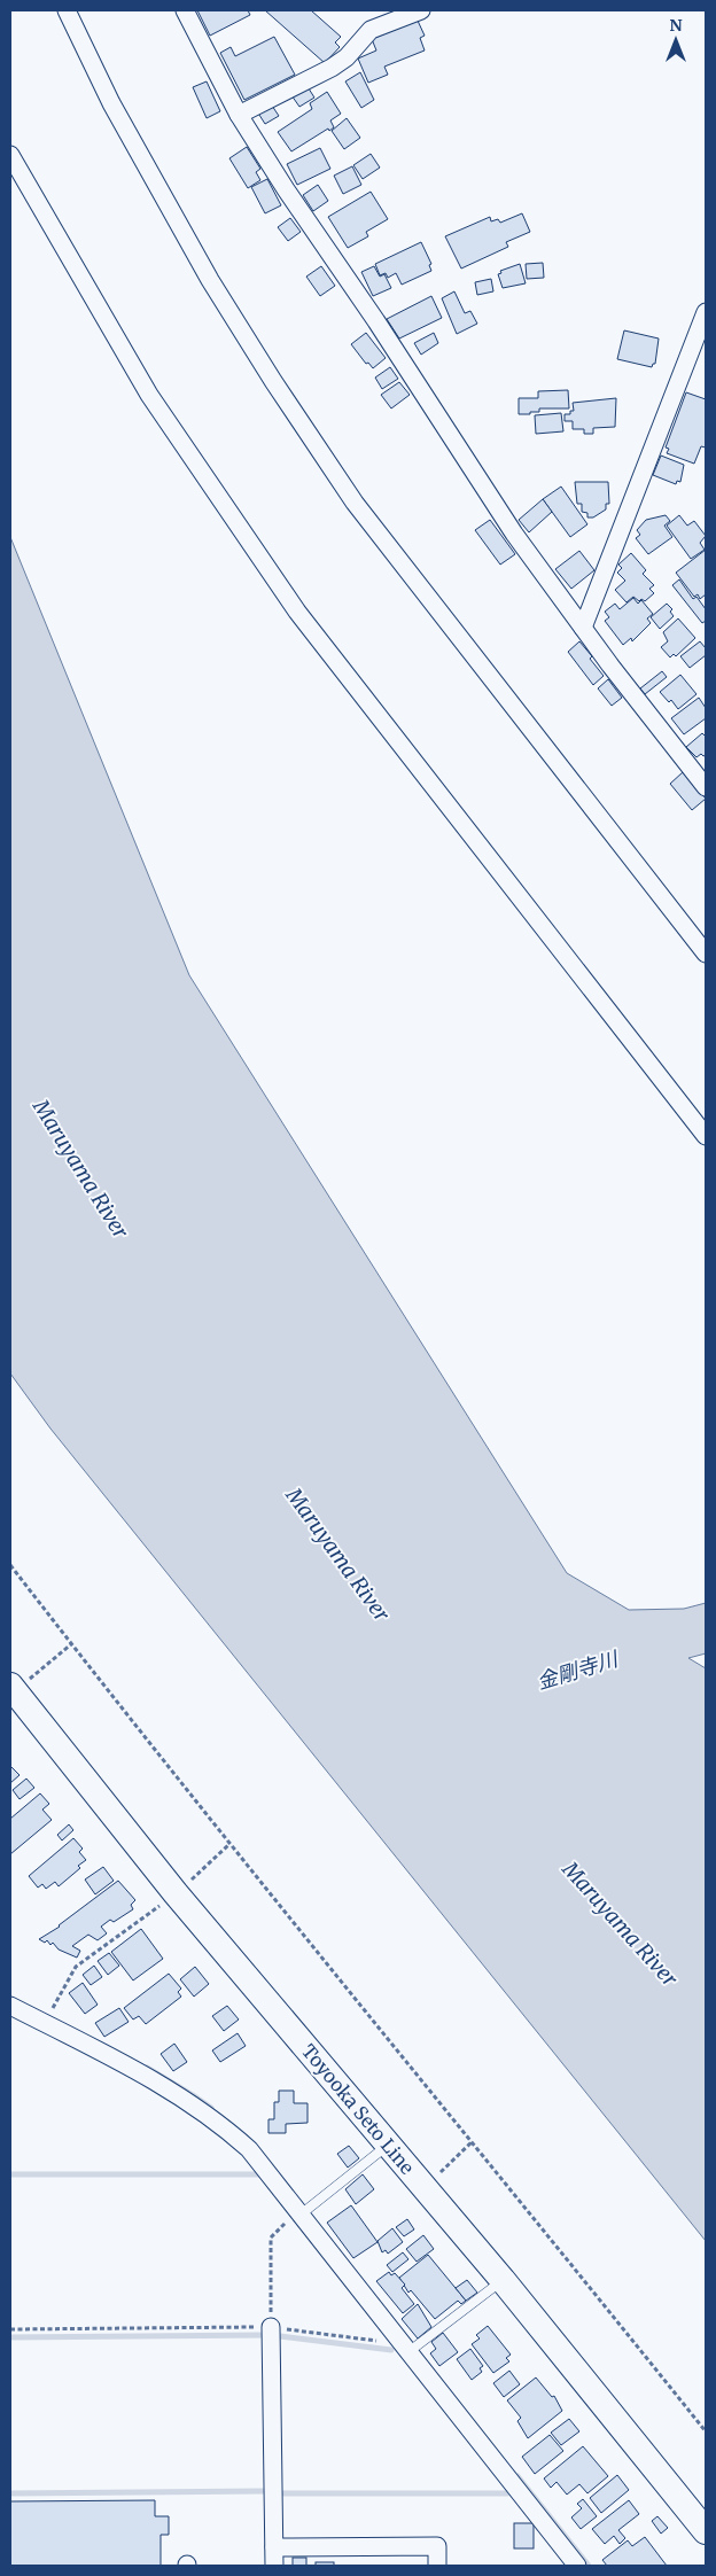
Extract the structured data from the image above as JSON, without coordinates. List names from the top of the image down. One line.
{"streets":{"main road":["Toyooka Seto Line"]},"water":["Maruyama River","金剛寺川"],"north":"top"}
